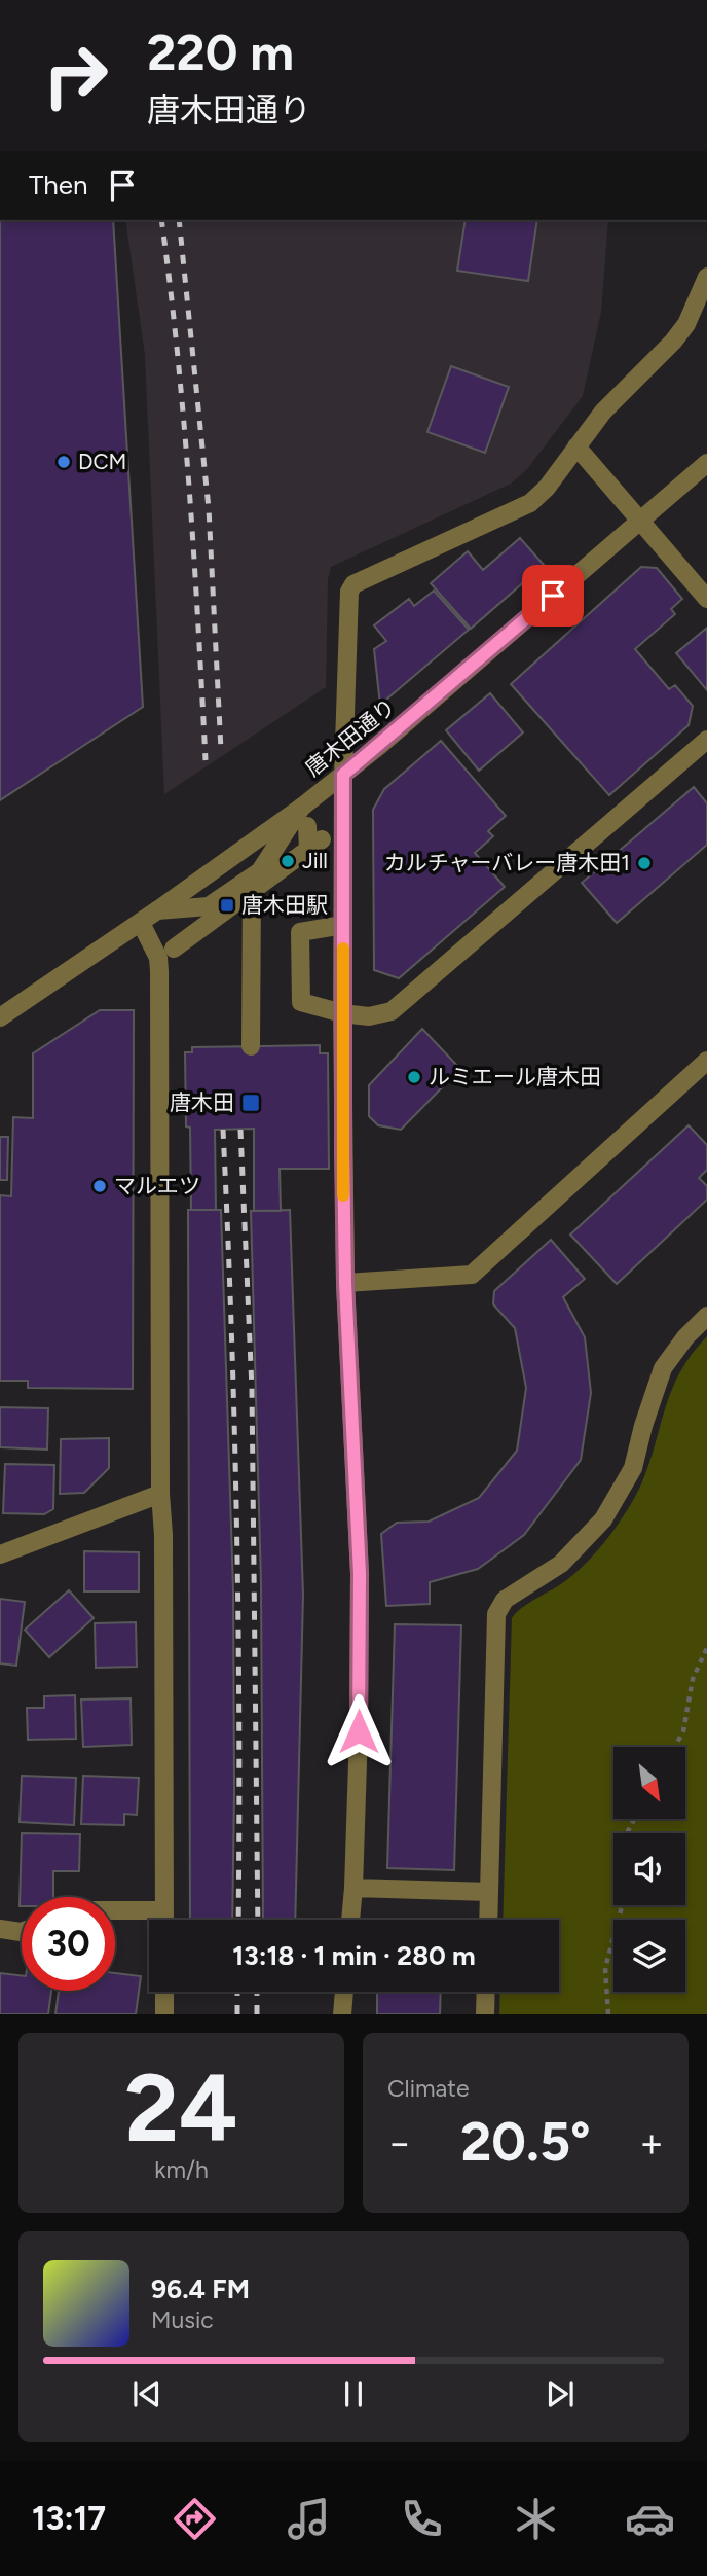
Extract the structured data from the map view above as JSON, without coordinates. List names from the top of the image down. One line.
{"streets":{"street":["唐木田通り"]},"places":{"other":["DCM","Jill","カルチャーバレー唐木田1","ルミエール唐木田","マルエツ"],"transit":["唐木田駅","唐木田"]},"north":"bottom right","page":{"turn":["220 m","唐木田通り"],"then":"Then","limit":"30","trip":"13:18 · 1 min · 280 m","tile":[["24","km/h"],"Climate"],"heat":["−","20.5°","+"],"song":["96.4 FM","Music"],"tabs":"13:17"}}
